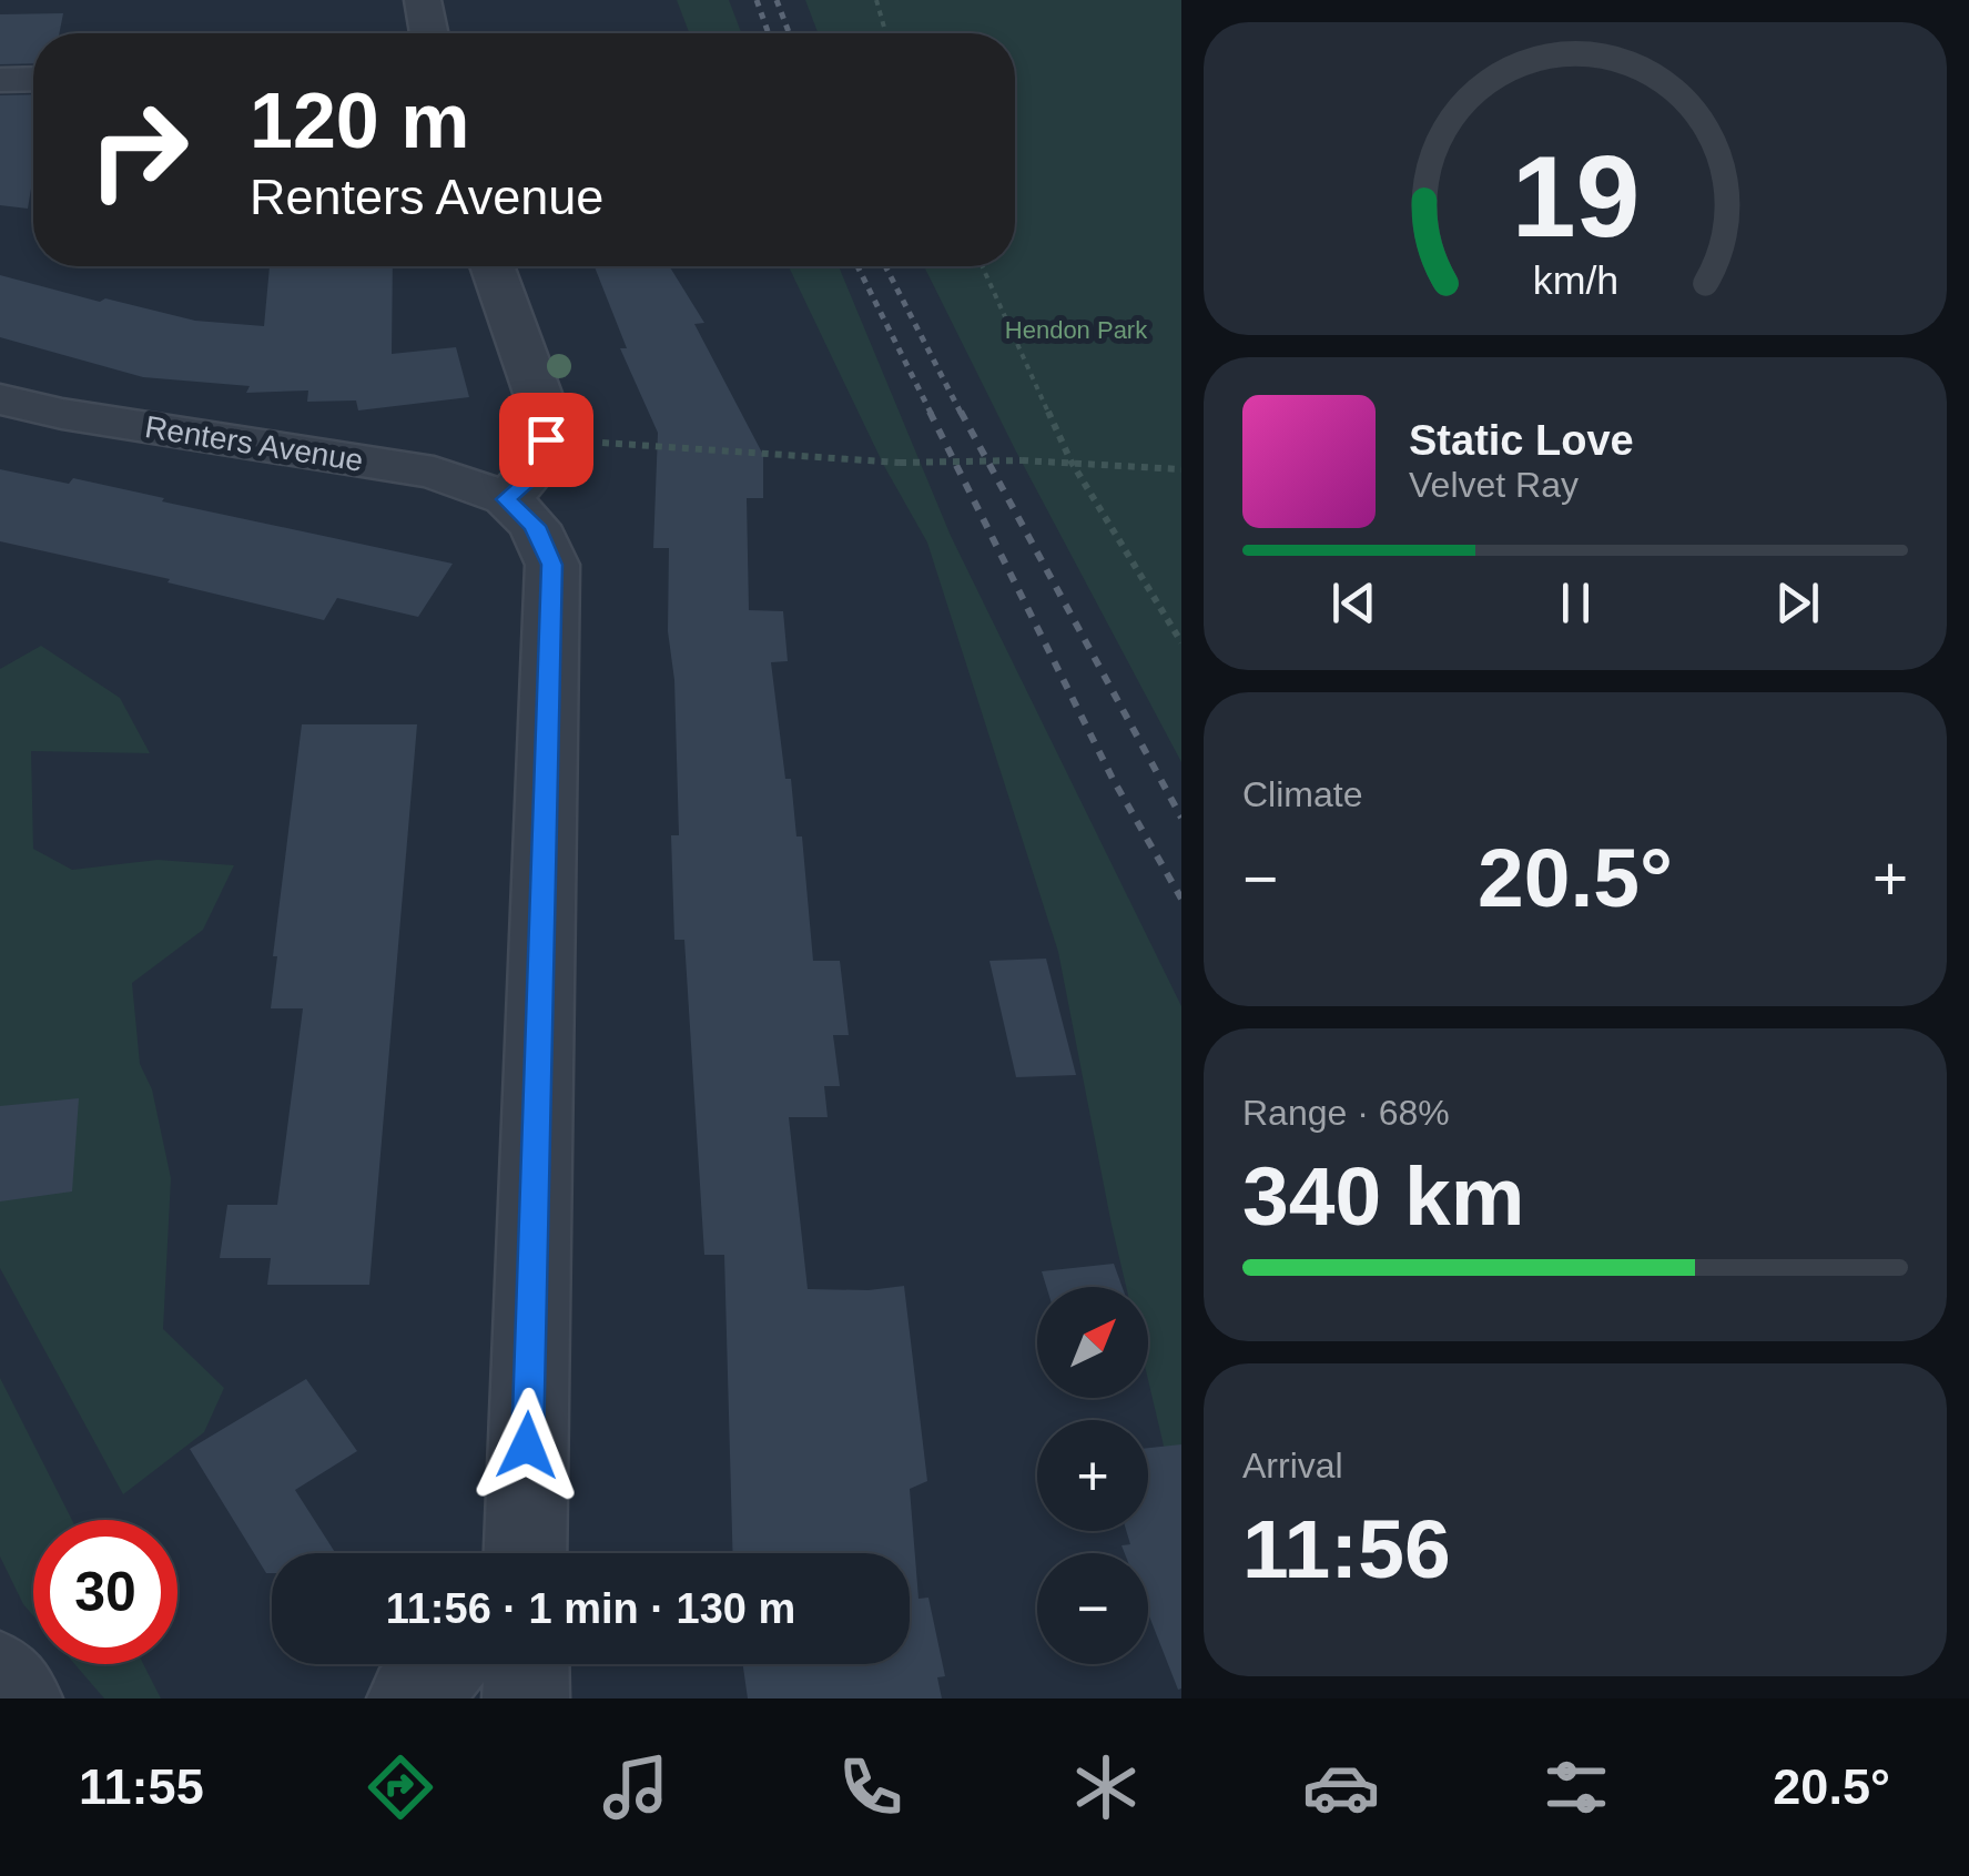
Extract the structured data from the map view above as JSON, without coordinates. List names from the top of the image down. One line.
{"streets":{"street":["Renters Avenue"]},"parks":["Hendon Park"],"north":"top right","page":{"turn":["120 m","Renters Avenue"],"song":["Static Love","Velvet Ray"],"tile":["Climate",["Range · 68%","340 km"],["Arrival","11:56"]],"heat":["−","20.5°","+"],"map_buttons":["+","−"],"limit":"30","trip":"11:56 · 1 min · 130 m","tabs":["11:55","20.5°"],"gauge":["19","km/h"]}}
